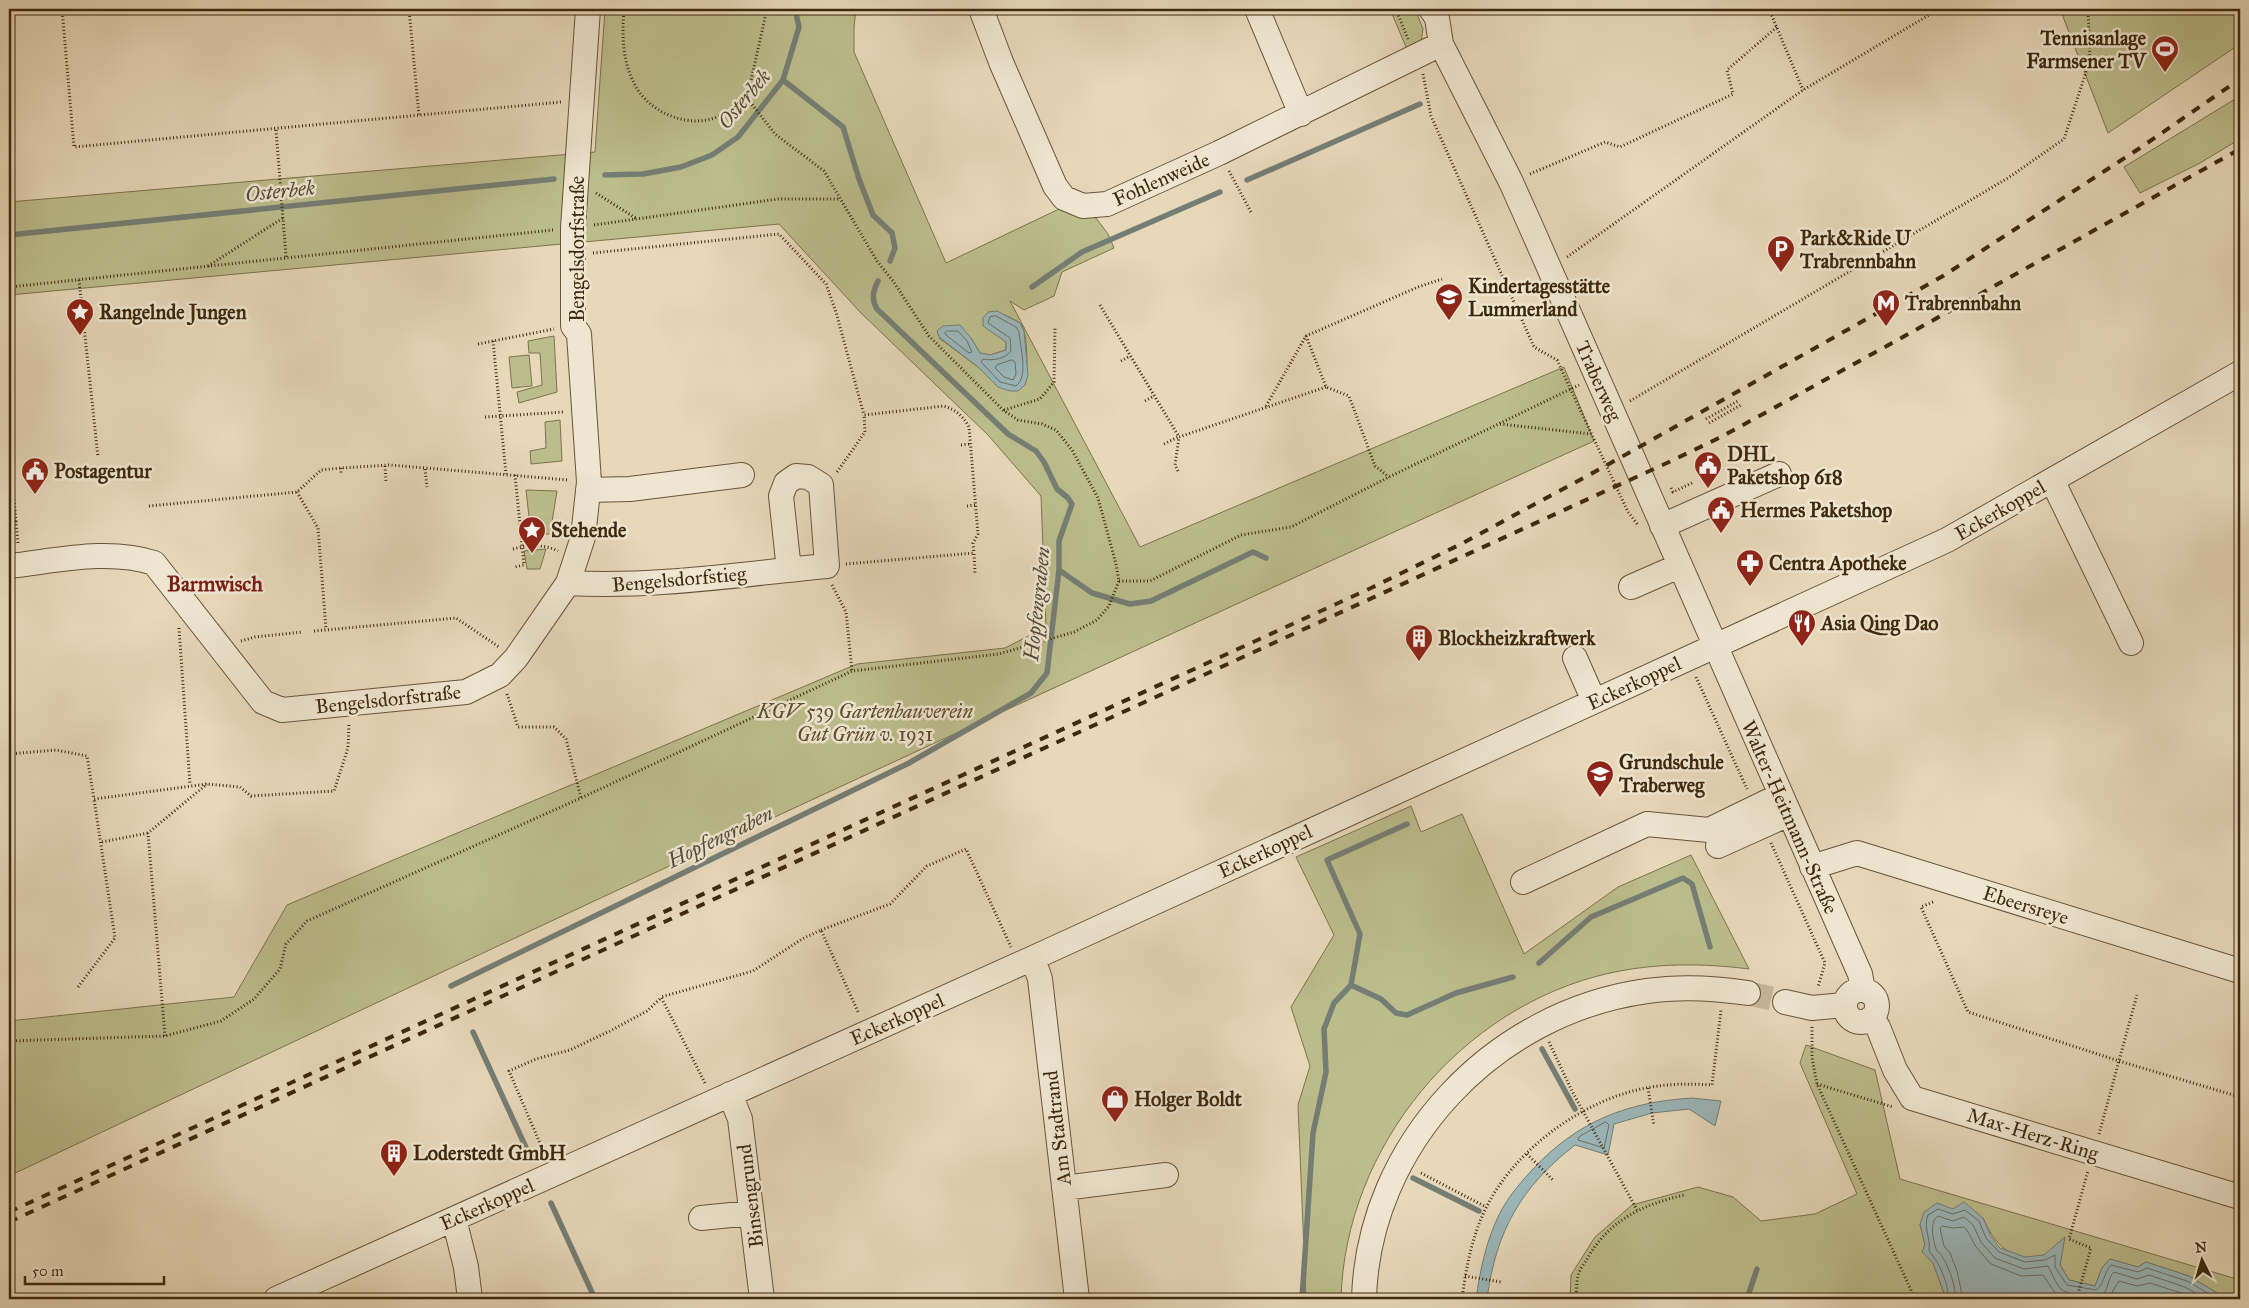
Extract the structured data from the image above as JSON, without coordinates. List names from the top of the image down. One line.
{"streets":{"street":["Fohlenweide","Bengelsdorfstraße","Traberweg","Eckerkoppel","Bengelsdorfstieg","Walter-Heitmann-Straße","Ebeersreye","Am Stadtrand","Max-Herz-Ring","Binsengrund"]},"crossings":[["Fohlenweide","Traberweg"],["Bengelsdorfstraße","Bengelsdorfstieg"],["Traberweg","Eckerkoppel"],["Traberweg","Walter-Heitmann-Straße"],["Eckerkoppel","Walter-Heitmann-Straße"],["Eckerkoppel","Am Stadtrand"],["Eckerkoppel","Binsengrund"],["Walter-Heitmann-Straße","Ebeersreye"]],"districts":["Barmwisch"],"water":["Osterbek","Hopfengraben"],"parks":["KGV 539 Gartenbauverein Gut Grün v. 1931"],"places":{"sports":["Tennisanlage Farmsener TV"],"parking":["Park&Ride U Trabrennbahn"],"school or university":["Kindertagesstätte Lummerland","Grundschule Traberweg"],"metro station":["Trabrennbahn"],"place":["Rangelnde Jungen","Stehende"],"public building":["DHL Paketshop 618","Postagentur","Hermes Paketshop"],"pharmacy":["Centra Apotheke"],"restaurant":["Asia Qing Dao"],"building":["Blockheizkraftwerk","Loderstedt GmbH"],"shop":["Holger Boldt"]},"scale_bar":"50 m","north":"top"}
